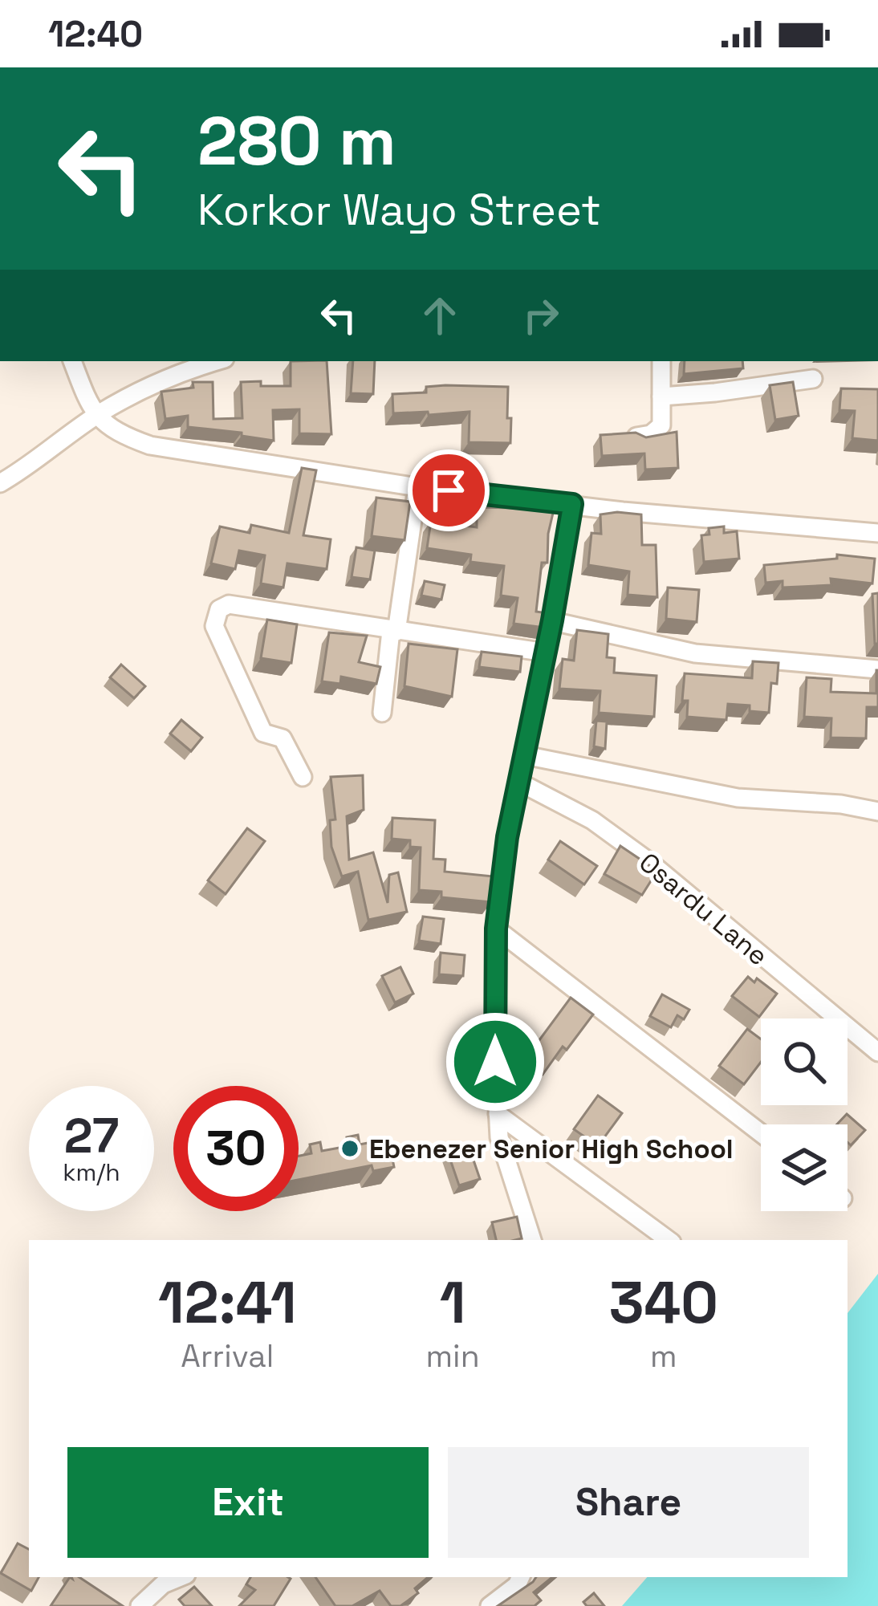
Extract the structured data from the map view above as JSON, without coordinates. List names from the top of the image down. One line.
{"streets":{"street":["Osardu Lane"]},"places":["Ebenezer Senior High School"],"page":{"status":"12:40","turn":["280 m","Korkor Wayo Street"],"speed":"27 km/h","limit":"30","eta":["12:41","Arrival","1","min","340","m"],"buttons":["Exit","Share"]}}
